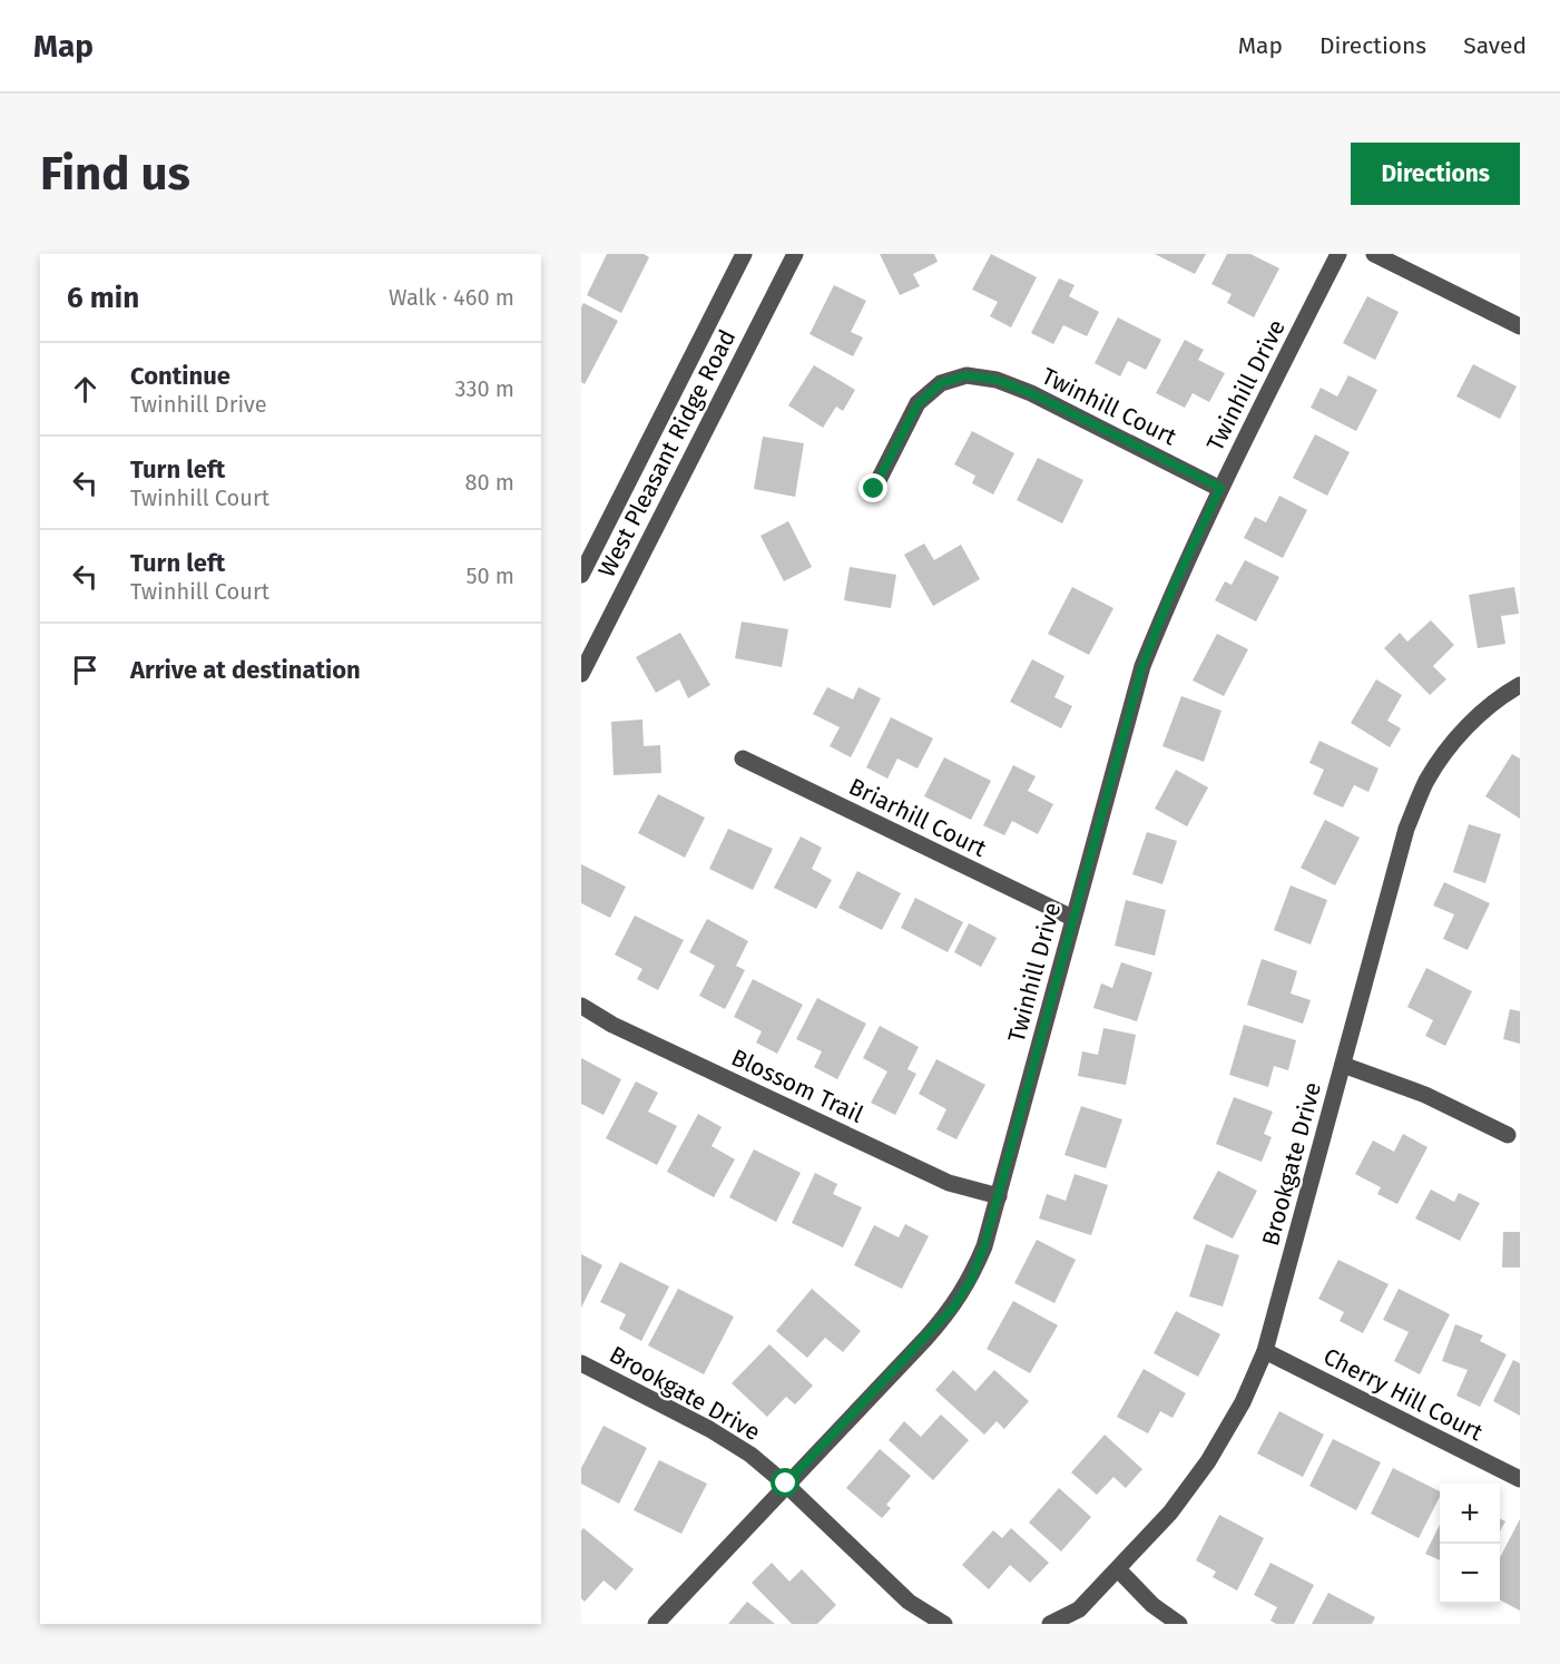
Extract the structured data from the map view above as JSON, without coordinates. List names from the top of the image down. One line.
{"streets":{"street":["Twinhill Drive","Twinhill Court","West Pleasant Ridge Road","Briarhill Court","Blossom Trail","Brookgate Drive","Cherry Hill Court"]},"crossings":[["Twinhill Drive","Twinhill Court"],["Twinhill Drive","Briarhill Court"],["Twinhill Drive","Blossom Trail"],["Twinhill Drive","Brookgate Drive"],["Brookgate Drive","Cherry Hill Court"]],"page":{"header":"Map","nav":["Map","Directions","Saved"],"buttons":"Directions","title":"Find us","heading":["6 min","Walk · 460 m"],"list":[["Continue","Twinhill Drive","330 m"],["Turn left","Twinhill Court","80 m"],["Turn left","Twinhill Court","50 m"],"Arrive at destination"],"map_buttons":["+","−"]}}
